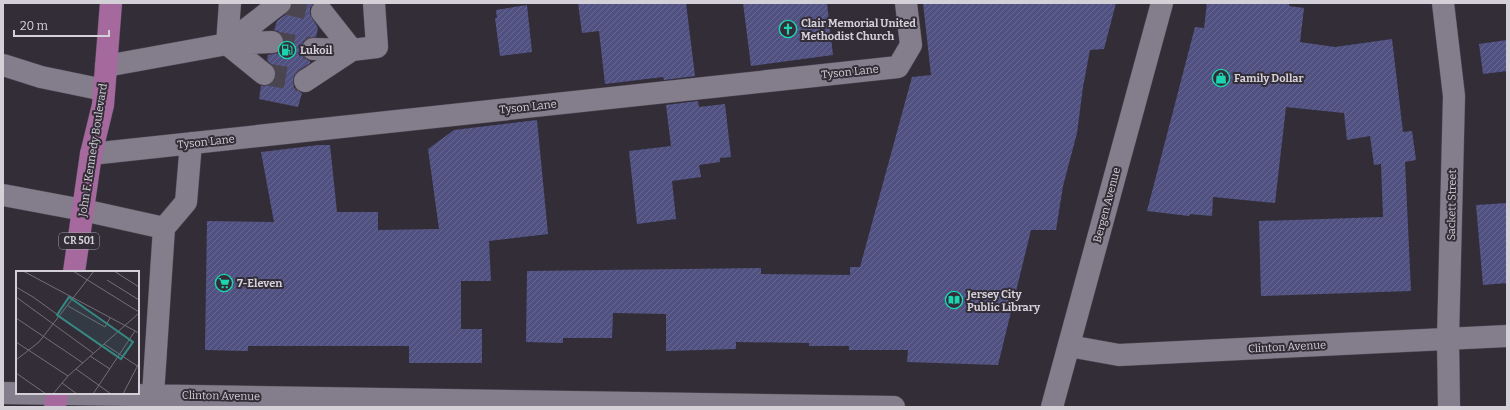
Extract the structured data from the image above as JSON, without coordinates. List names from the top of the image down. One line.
{"streets":{"main road":["John F. Kennedy Boulevard","CR 501"],"street":["Tyson Lane","Bergen Avenue","Sackett Street","Clinton Avenue"]},"crossings":[["Tyson Lane","John F. Kennedy Boulevard"],["Bergen Avenue","Clinton Avenue"],["Sackett Street","Clinton Avenue"]],"places":{"church":["Clair Memorial United Methodist Church"],"fuel station":["Lukoil"],"shop":["Family Dollar"],"supermarket":["7-Eleven"],"library":["Jersey City Public Library"]},"scale_bar":"20 m"}
